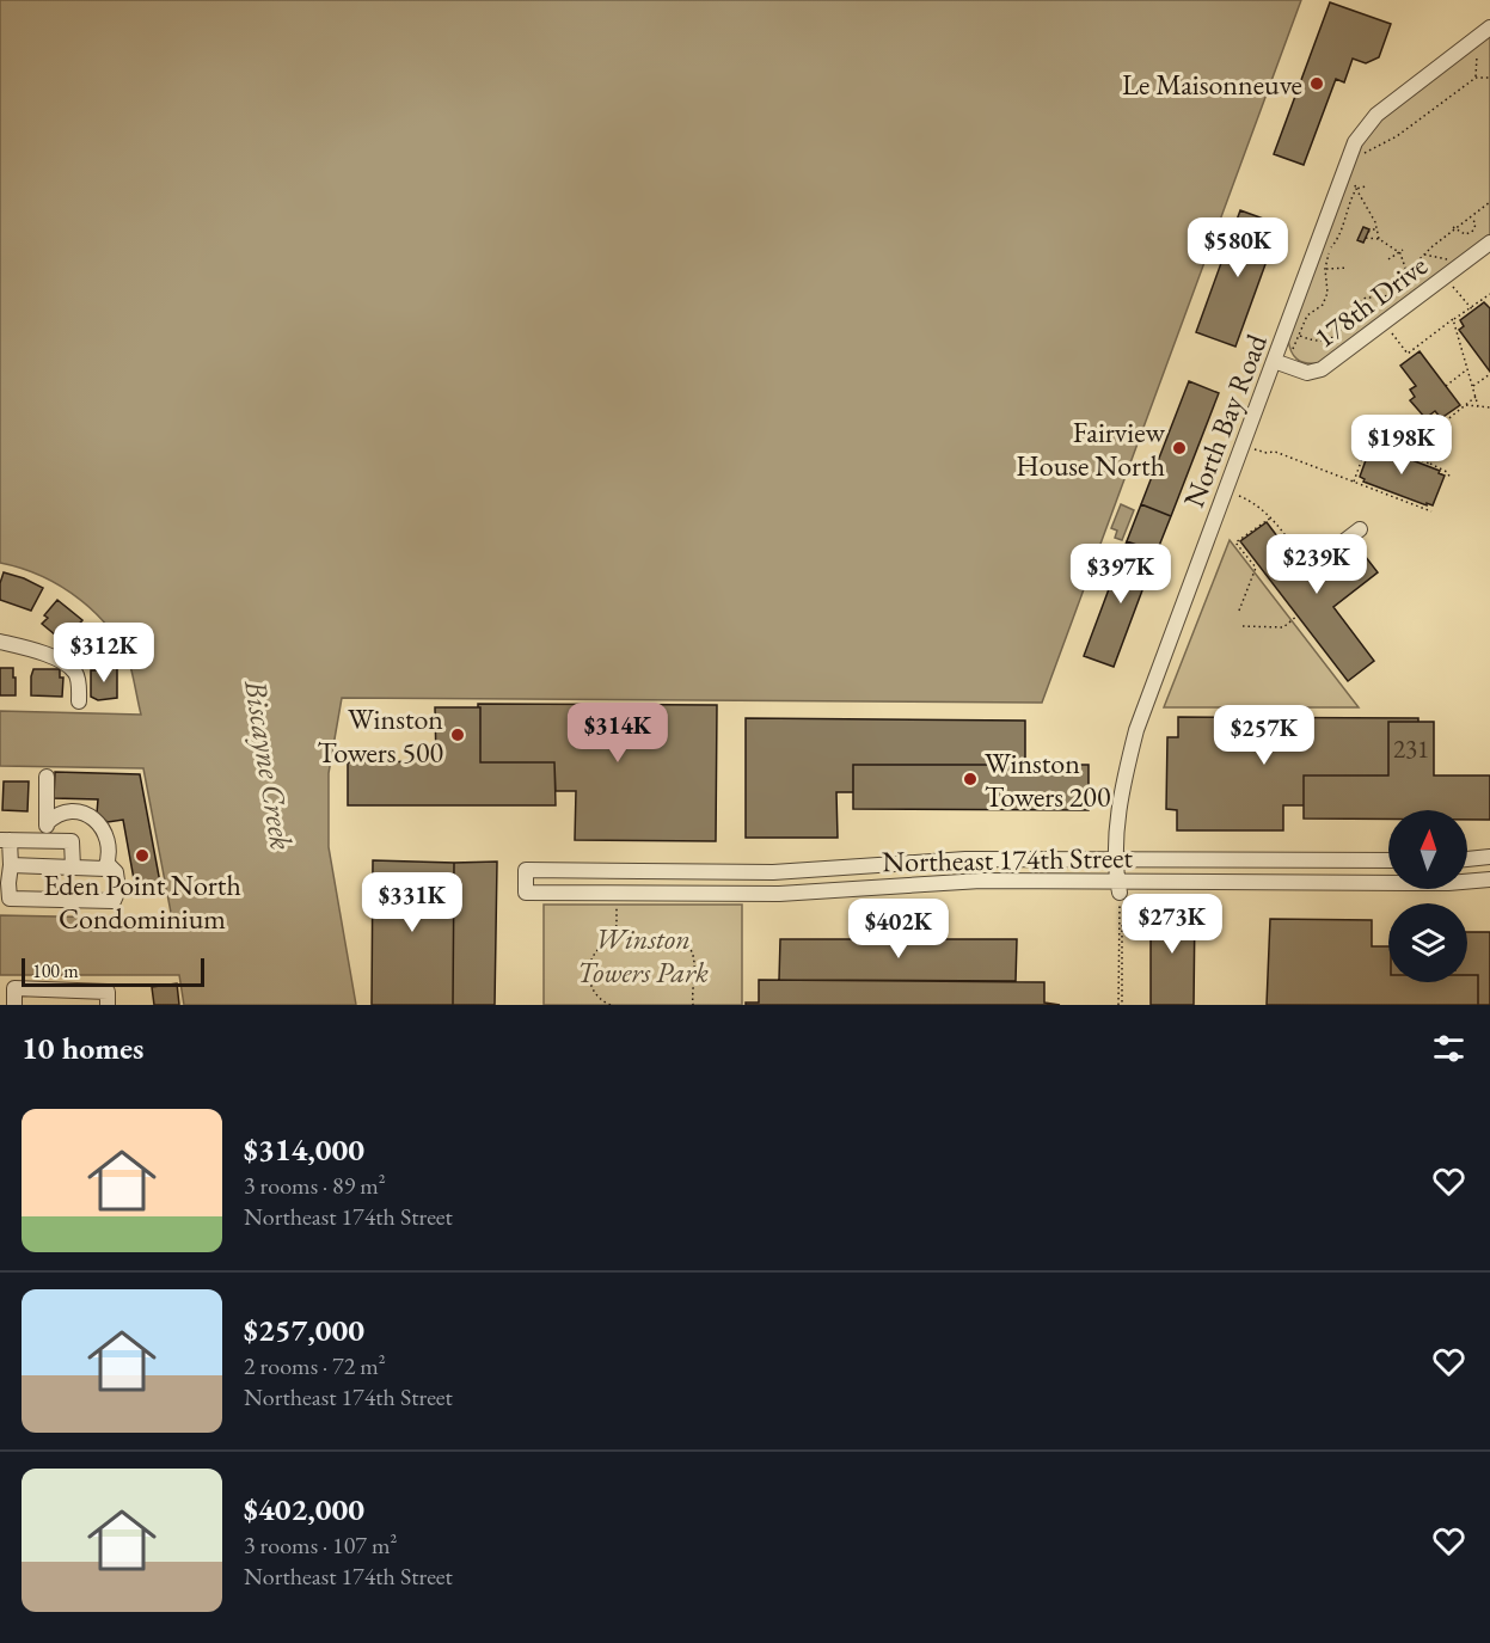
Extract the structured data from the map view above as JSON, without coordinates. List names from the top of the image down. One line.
{"streets":{"street":["178th Drive","North Bay Road","Northeast 174th Street"]},"crossings":[["178th Drive","North Bay Road"],["North Bay Road","Northeast 174th Street"]],"water":["Biscayne Creek"],"parks":["Winston Towers Park"],"places":["Le Maisonneuve","Fairview House North","Winston Towers 500","Winston Towers 200","Eden Point North Condominium"],"house_numbers":["231"],"scale_bar":"100 m","north":"top","page":{"price":["$580K","$198K","$239K","$397K","$312K","$314K","$257K","$331K","$273K","$402K"],"scale":"100 m","heading":"10 homes","list":[{"name":"$314,000","note":"3 rooms · 89 m² · Northeast 174th Street"},{"name":"$257,000","note":"2 rooms · 72 m² · Northeast 174th Street"},{"name":"$402,000","note":"3 rooms · 107 m² · Northeast 174th Street"}]}}
